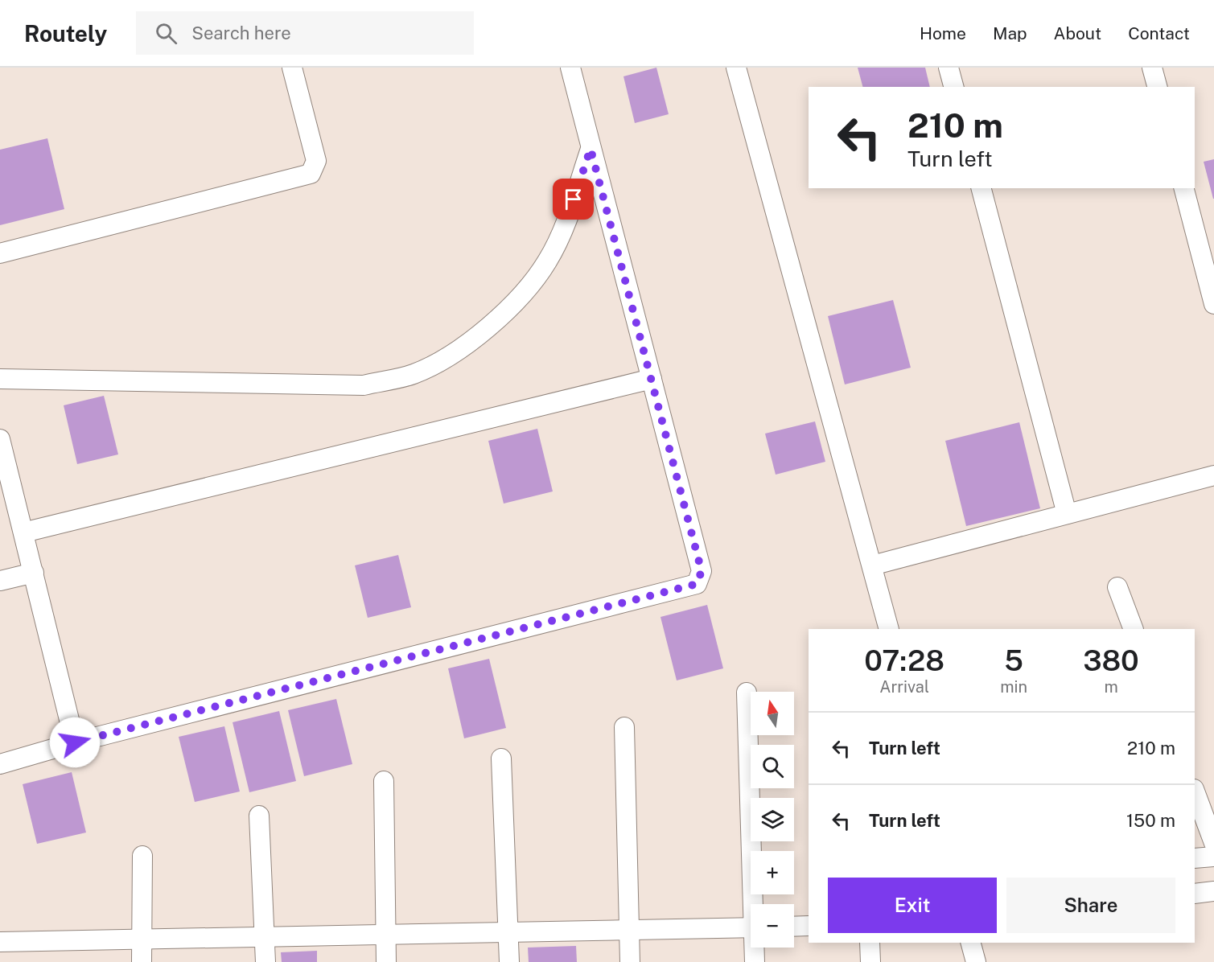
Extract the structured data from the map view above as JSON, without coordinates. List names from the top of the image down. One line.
{"north":"top","page":{"header":"Routely","search":"Search here","nav":["Home","Map","About","Contact"],"turn":["210 m","Turn left"],"eta":["07:28","Arrival","5","min","380","m"],"map_buttons":["+","−"],"list":[{"name":"Turn left","value":"210 m"},{"name":"Turn left","value":"150 m"}],"buttons":["Exit","Share"]}}
